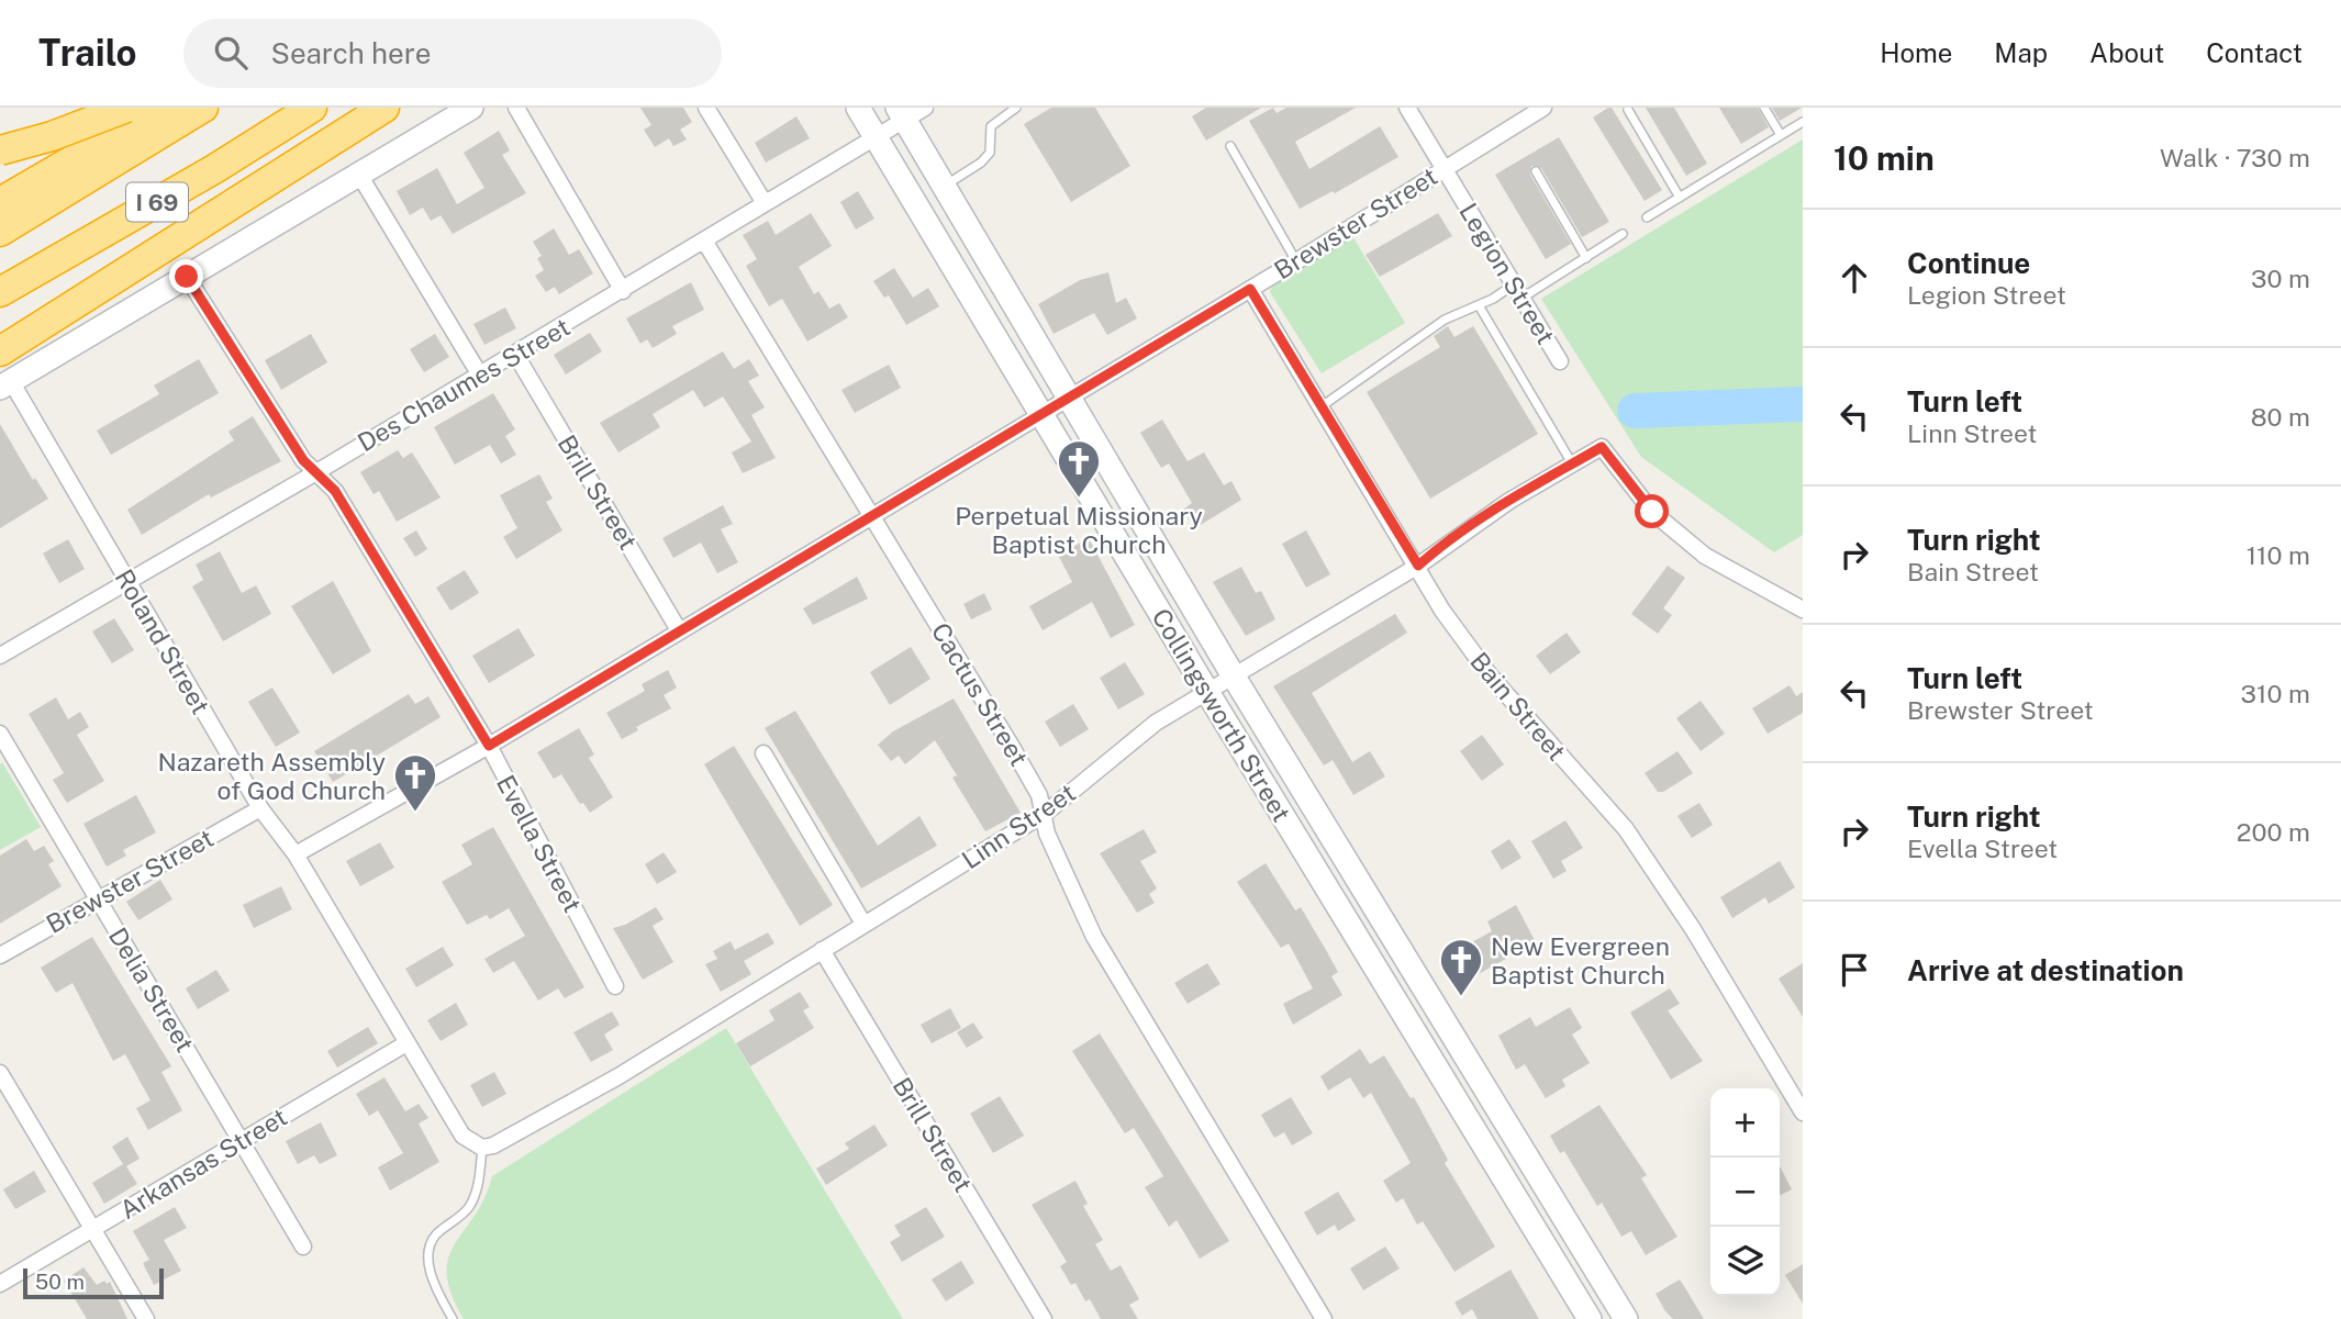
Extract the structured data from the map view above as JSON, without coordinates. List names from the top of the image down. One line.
{"streets":{"highway":["I 69"],"main road":["Collingsworth Street"],"street":["Brewster Street","Legion Street","Des Chaumes Street","Brill Street","Roland Street","Cactus Street","Bain Street","Linn Street","Evella Street","Delia Street","Arkansas Street"]},"crossings":[["Brewster Street","Legion Street"],["Brewster Street","Brill Street"],["Brewster Street","Roland Street"],["Brewster Street","Cactus Street"],["Brewster Street","Bain Street"],["Brewster Street","Collingsworth Street"],["Brewster Street","Evella Street"],["Brewster Street","Delia Street"],["Des Chaumes Street","Brill Street"],["Des Chaumes Street","Roland Street"],["Des Chaumes Street","Cactus Street"],["Des Chaumes Street","Collingsworth Street"],["Des Chaumes Street","Evella Street"],["Brill Street","Linn Street"],["Roland Street","Linn Street"],["Roland Street","Arkansas Street"],["Cactus Street","Linn Street"],["Bain Street","Linn Street"],["Collingsworth Street","Linn Street"],["Delia Street","Arkansas Street"]],"places":{"church":["Perpetual Missionary Baptist Church","Nazareth Assembly of God Church","New Evergreen Baptist Church"]},"scale_bar":"50 m","page":{"header":"Trailo","search":"Search here","nav":["Home","Map","About","Contact"],"heading":["10 min","Walk · 730 m"],"list":[["Continue","Legion Street","30 m"],["Turn left","Linn Street","80 m"],["Turn right","Bain Street","110 m"],["Turn left","Brewster Street","310 m"],["Turn right","Evella Street","200 m"],"Arrive at destination"],"map_buttons":["+","−"],"scale":"50 m"}}
